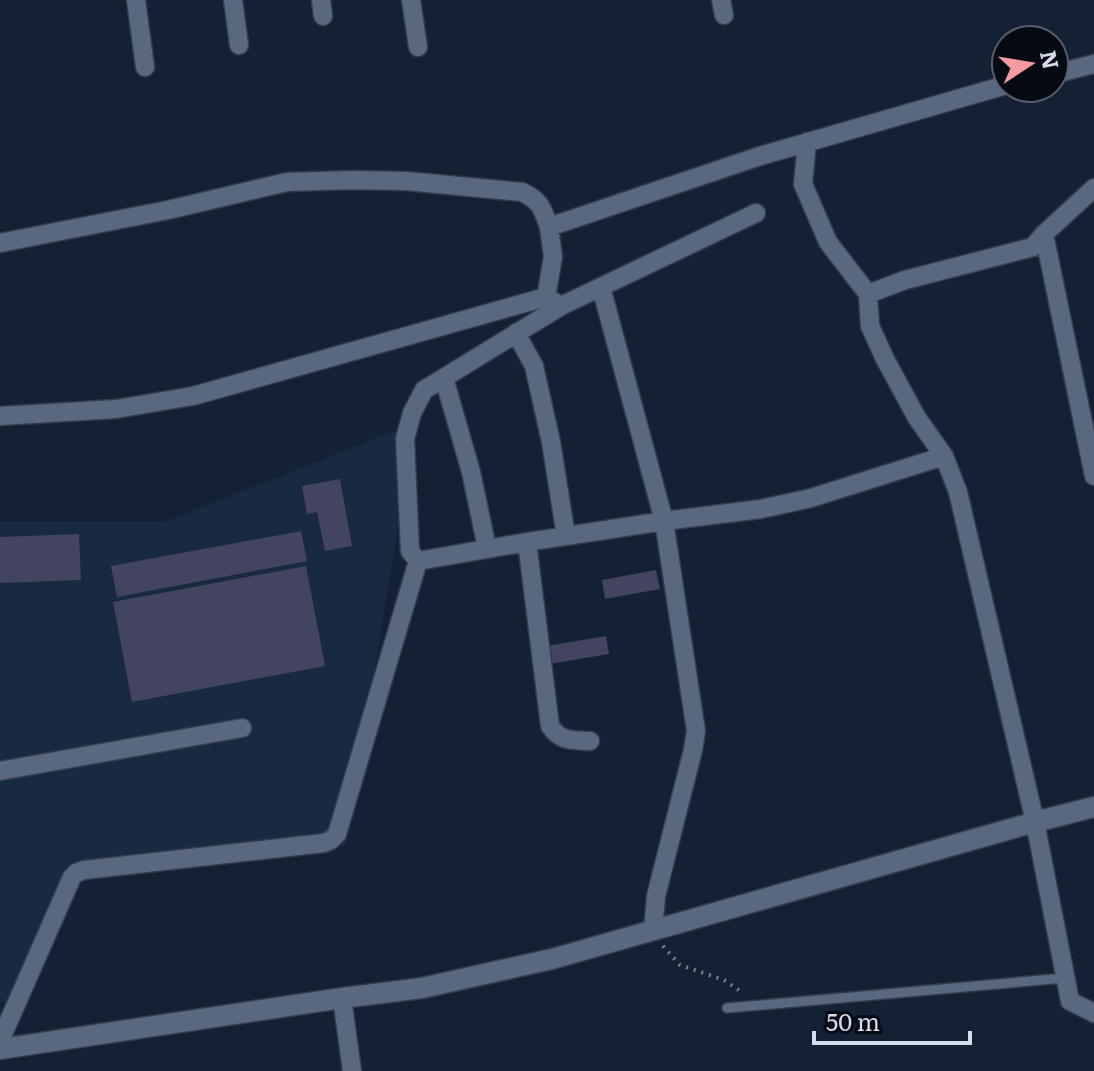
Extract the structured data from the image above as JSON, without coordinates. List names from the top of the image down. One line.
{"scale_bar":"50 m","north":"right"}
